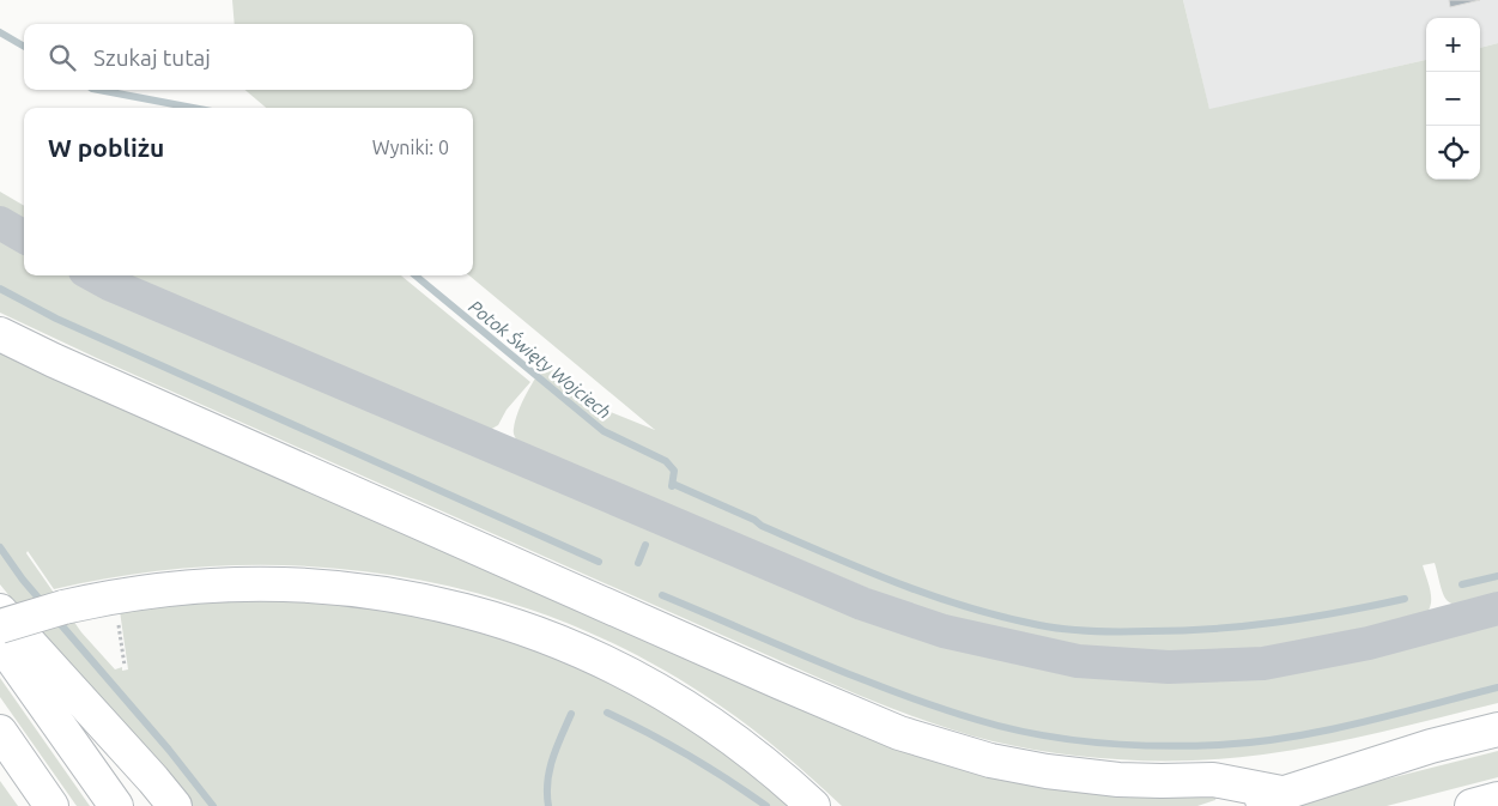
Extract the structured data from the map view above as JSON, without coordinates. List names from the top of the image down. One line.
{"water":["Potok Święty Wojciech"],"page":{"map_buttons":["+","−"],"search":"Szukaj tutaj","heading":["W pobliżu","Wyniki: 0"]}}
